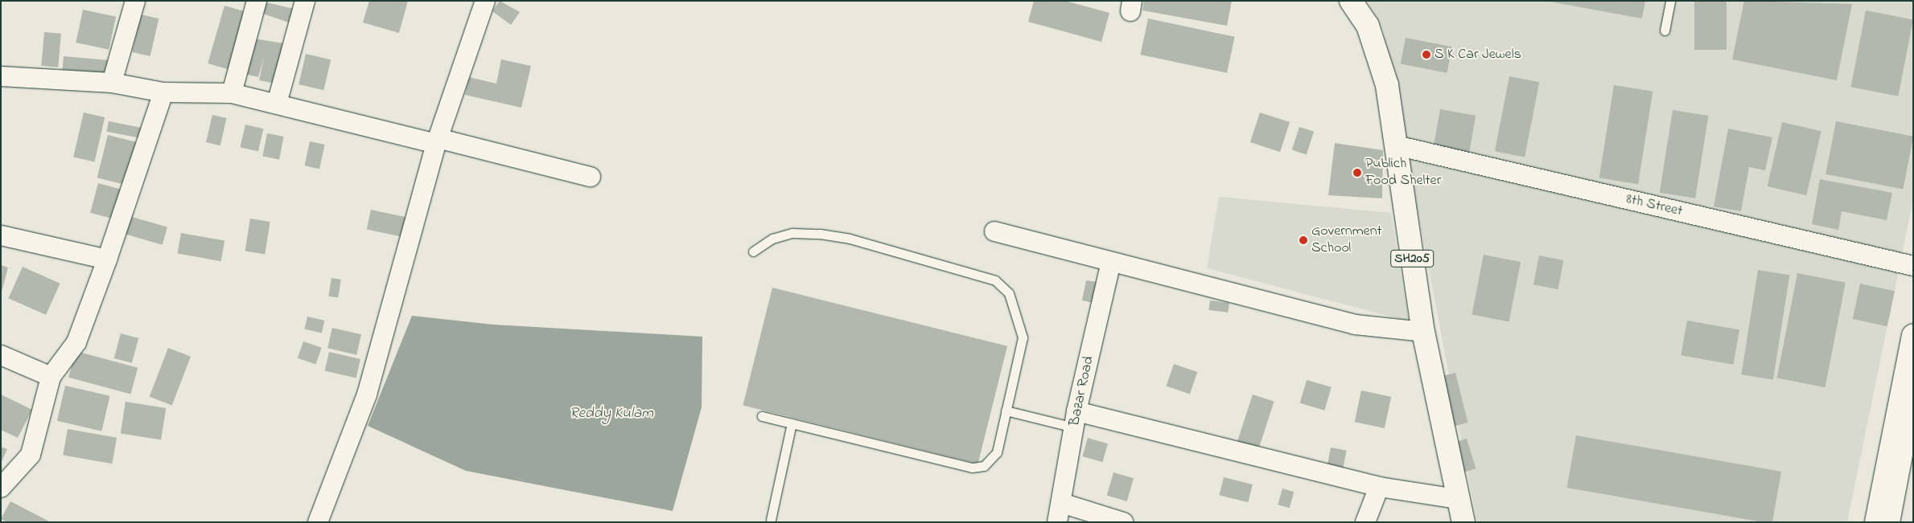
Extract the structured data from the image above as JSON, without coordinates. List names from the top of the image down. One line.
{"streets":{"main road":["SH205"],"street":["8th Street","Bazar Road"]},"crossings":[["8th Street","SH205"]],"water":["Reddy Kulam"],"places":["S K Car Jewels","Publich Food Shelter","Government School"]}
